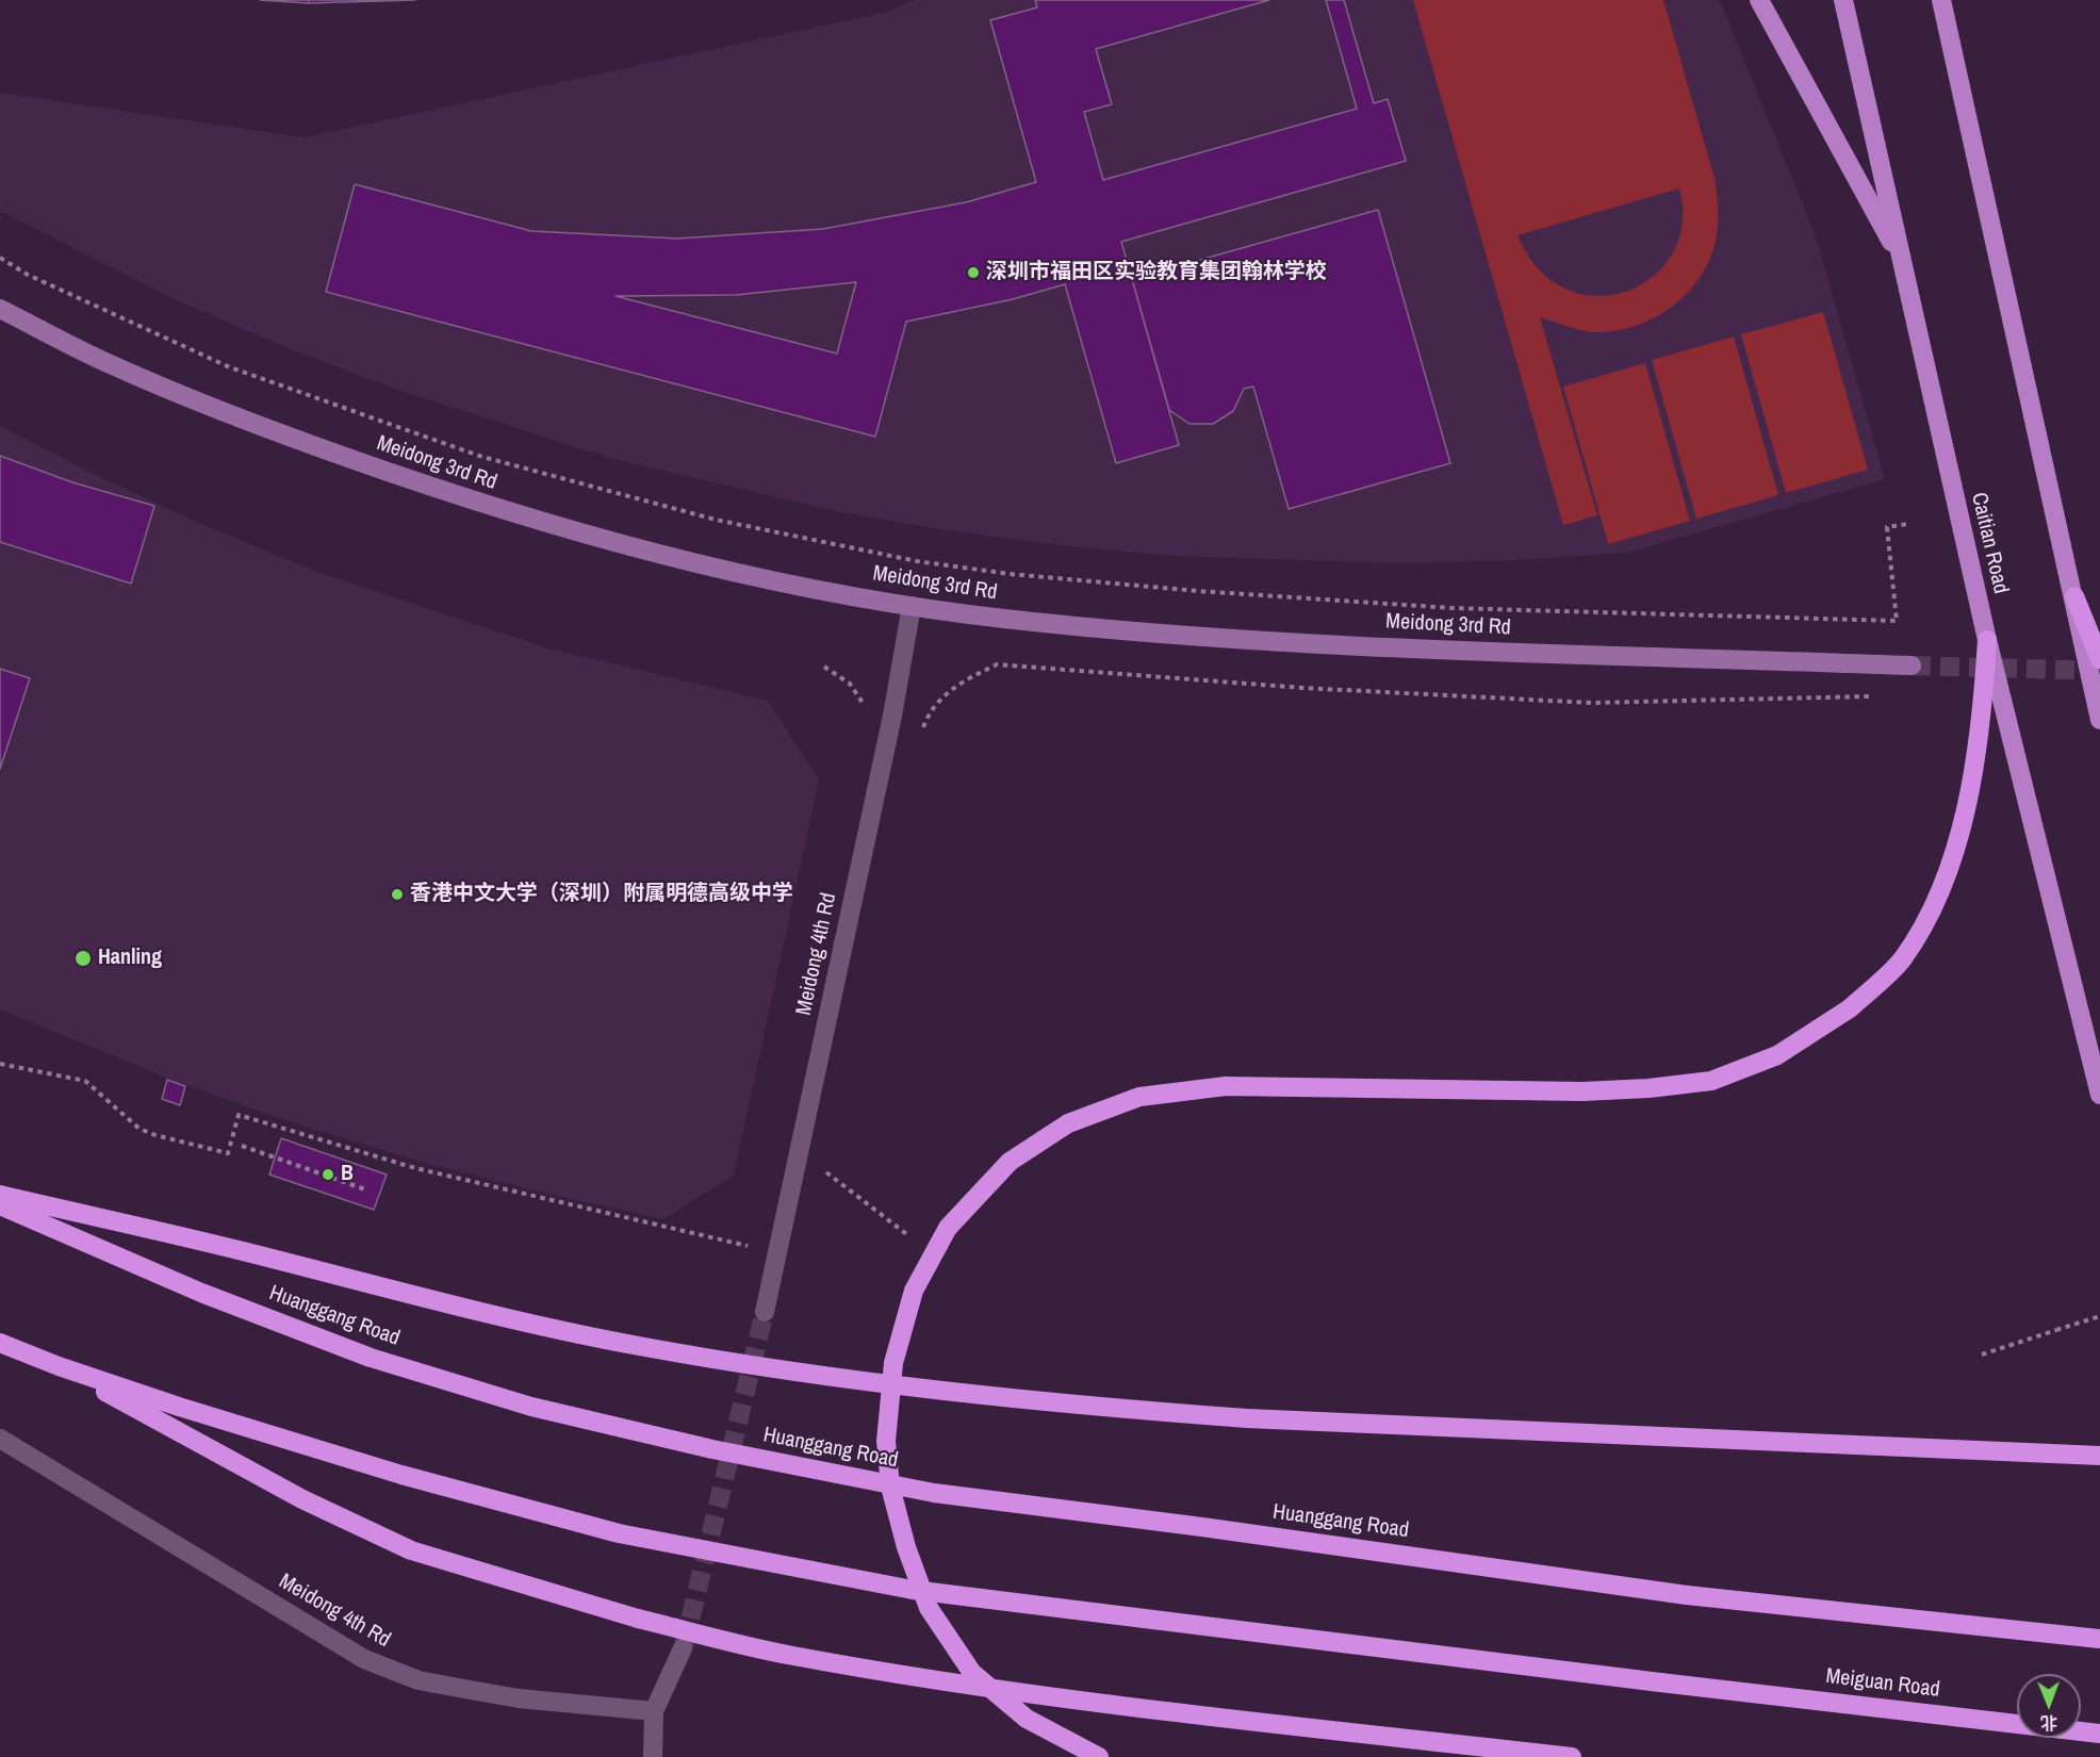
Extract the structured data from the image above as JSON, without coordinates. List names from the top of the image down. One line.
{"streets":{"highway":["Huanggang Road","Meiguan Road"],"main road":["Caitian Road"],"street":["Meidong 3rd Rd","Meidong 4th Rd"]},"crossings":[["Meidong 3rd Rd","Meidong 4th Rd"]],"places":["深圳市福田区实验教育集团翰林学校","香港中文大学（深圳）附属明德高级中学","Hanling","B"],"north":"bottom"}
